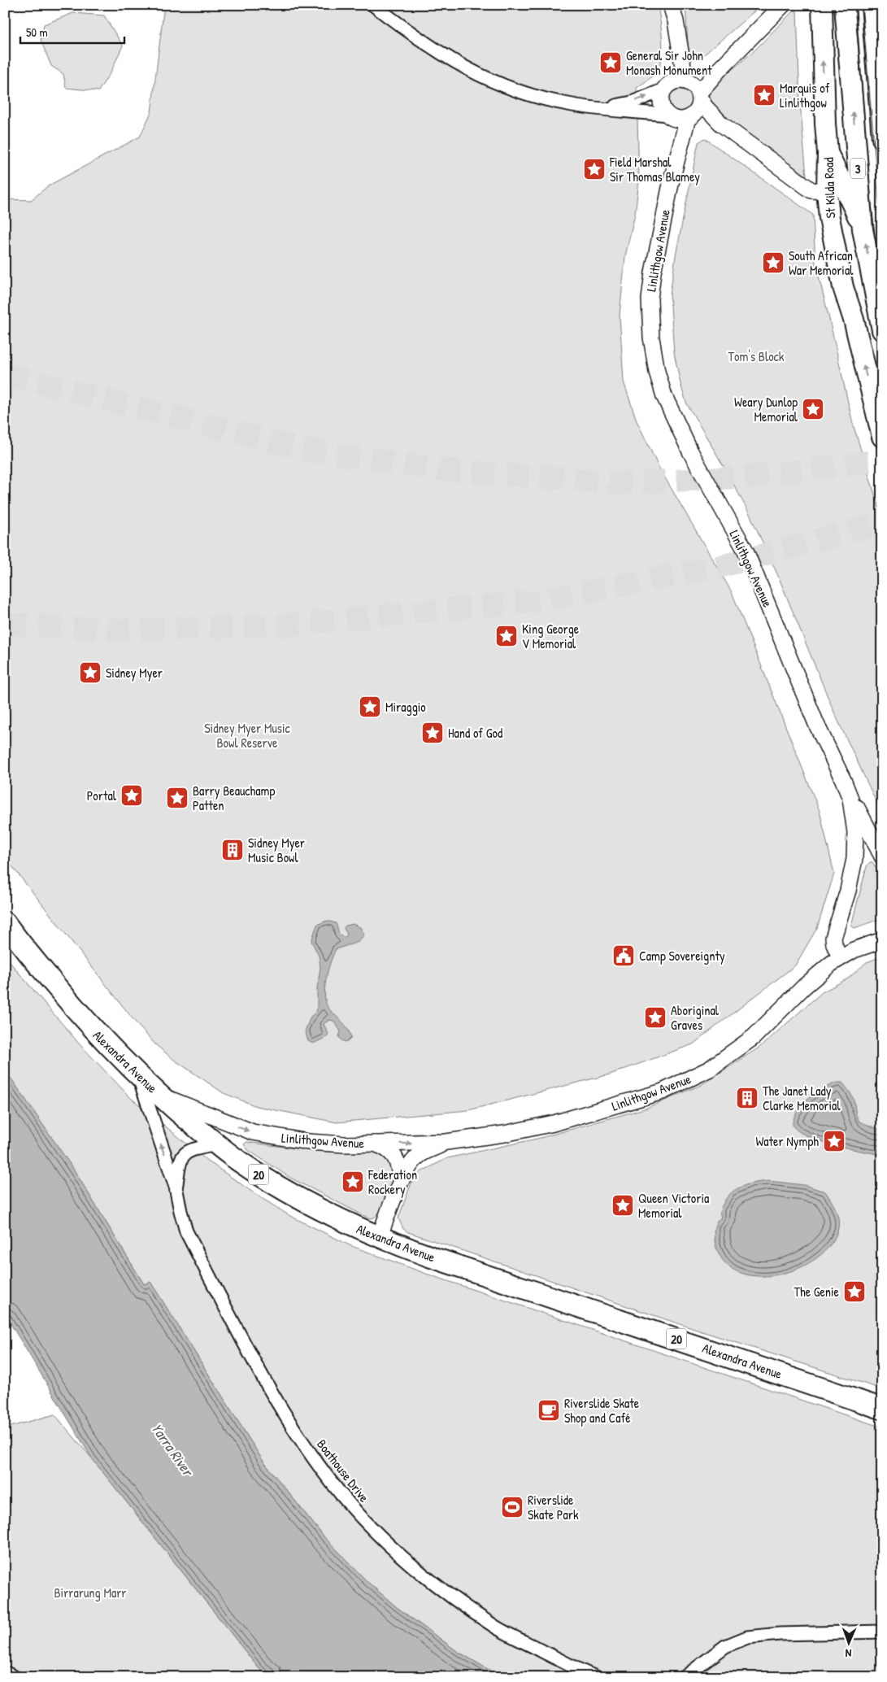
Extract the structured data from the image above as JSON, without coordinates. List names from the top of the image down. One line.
{"streets":{"highway":["Alexandra Avenue","20"],"main road":["3","St Kilda Road"],"street":["Linlithgow Avenue","Boathouse Drive"]},"crossings":[["Linlithgow Avenue","Alexandra Avenue"],["Alexandra Avenue","Boathouse Drive"]],"water":["Yarra River"],"parks":["Tom's Block","Sidney Myer Music Bowl Reserve","Birrarung Marr"],"places":{"place":["General Sir John Monash Monument","Marquis of Linlithgow","Field Marshal Sir Thomas Blamey","South African War Memorial","Weary Dunlop Memorial","King George V Memorial","Sidney Myer","Miraggio","Hand of God","Portal","Barry Beauchamp Patten","Aboriginal Graves","Water Nymph","Federation Rockery","Queen Victoria Memorial","The Genie"],"building":["Sidney Myer Music Bowl","The Janet Lady Clarke Memorial"],"public building":["Camp Sovereignty"],"cafe":["Riverslide Skate Shop and Café"],"sports":["Riverslide Skate Park"]},"scale_bar":"50 m","north":"bottom"}
